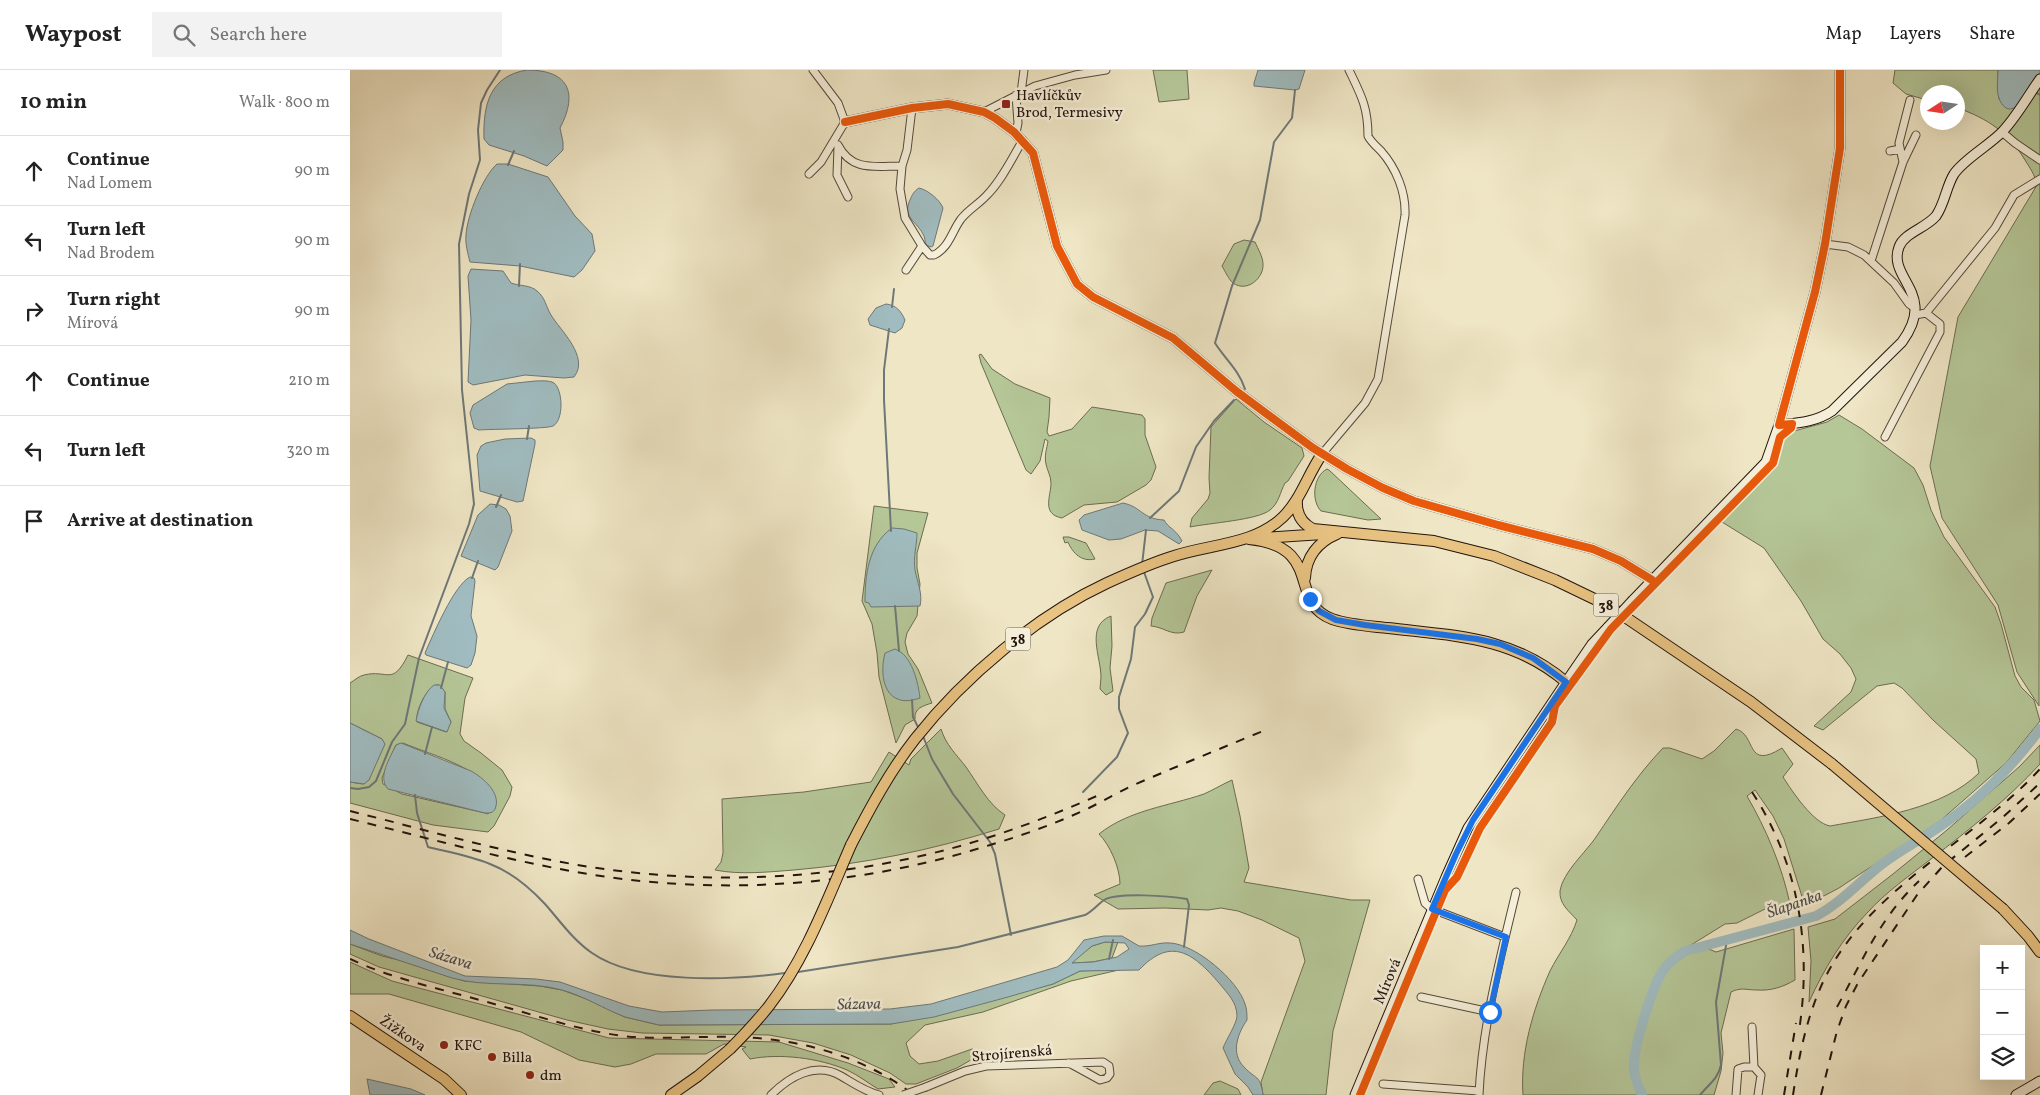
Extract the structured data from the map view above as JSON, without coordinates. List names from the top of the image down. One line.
{"streets":{"main road":["38","Žižkova"],"street":["Mírová","Strojírenská"]},"water":["Šlapanka","Sázava"],"places":{"transit":["Havlíčkův Brod, Termesivy"],"other":["KFC","Billa","dm"]},"north":"left","page":{"header":"Waypost","search":"Search here","nav":["Map","Layers","Share"],"heading":["10 min","Walk · 800 m"],"list":[["Continue","Nad Lomem","90 m"],["Turn left","Nad Brodem","90 m"],["Turn right","Mírová","90 m"],["Continue","210 m"],["Turn left","320 m"],"Arrive at destination"],"map_buttons":["+","−"]}}
